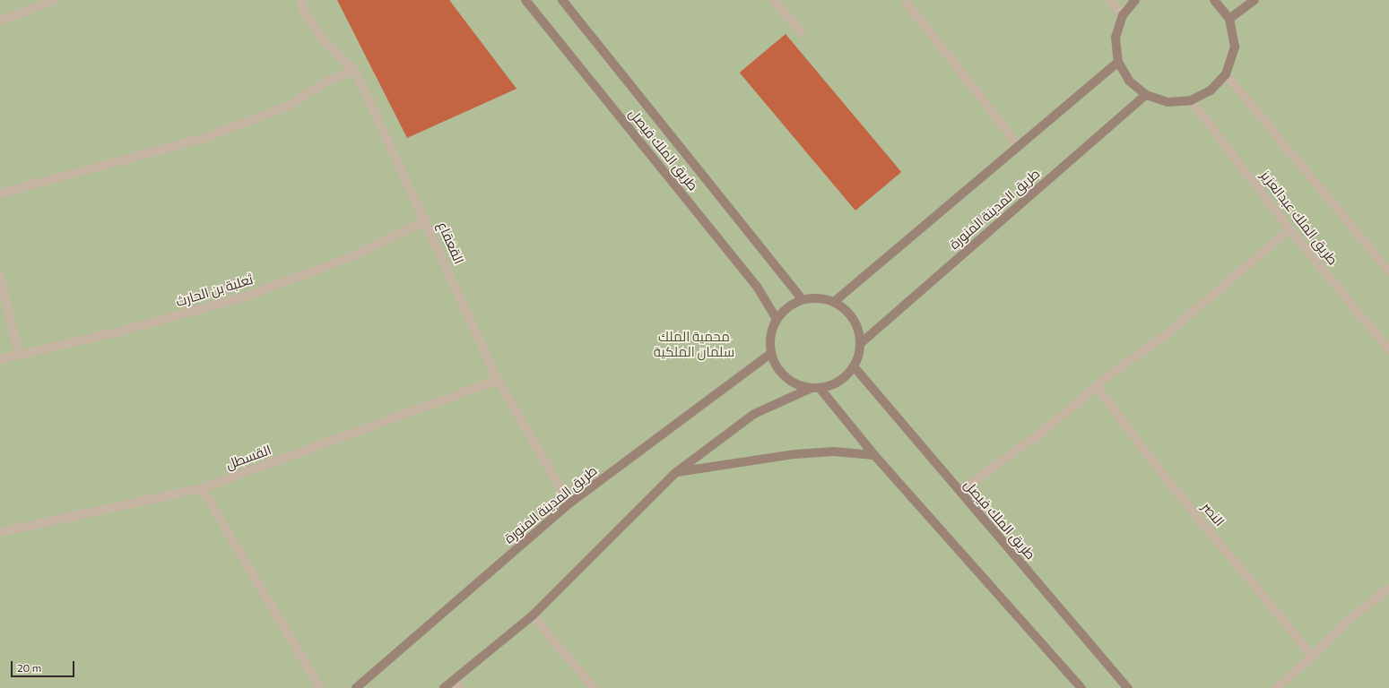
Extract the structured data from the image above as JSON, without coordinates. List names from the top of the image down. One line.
{"streets":{"main road":["طريق الملك فيصل","طريق المدينة المنورة"],"street":["طريق الملك عبدالعزيز","القعقاع","ثعلبة بن الحارث","القسطل","النصر"]},"crossings":[["طريق الملك فيصل","طريق المدينة المنورة"],["طريق المدينة المنورة","القعقاع"],["القعقاع","ثعلبة بن الحارث"],["القعقاع","القسطل"]],"parks":["محمية الملك سلمان الملكية"],"scale_bar":"20 m"}
